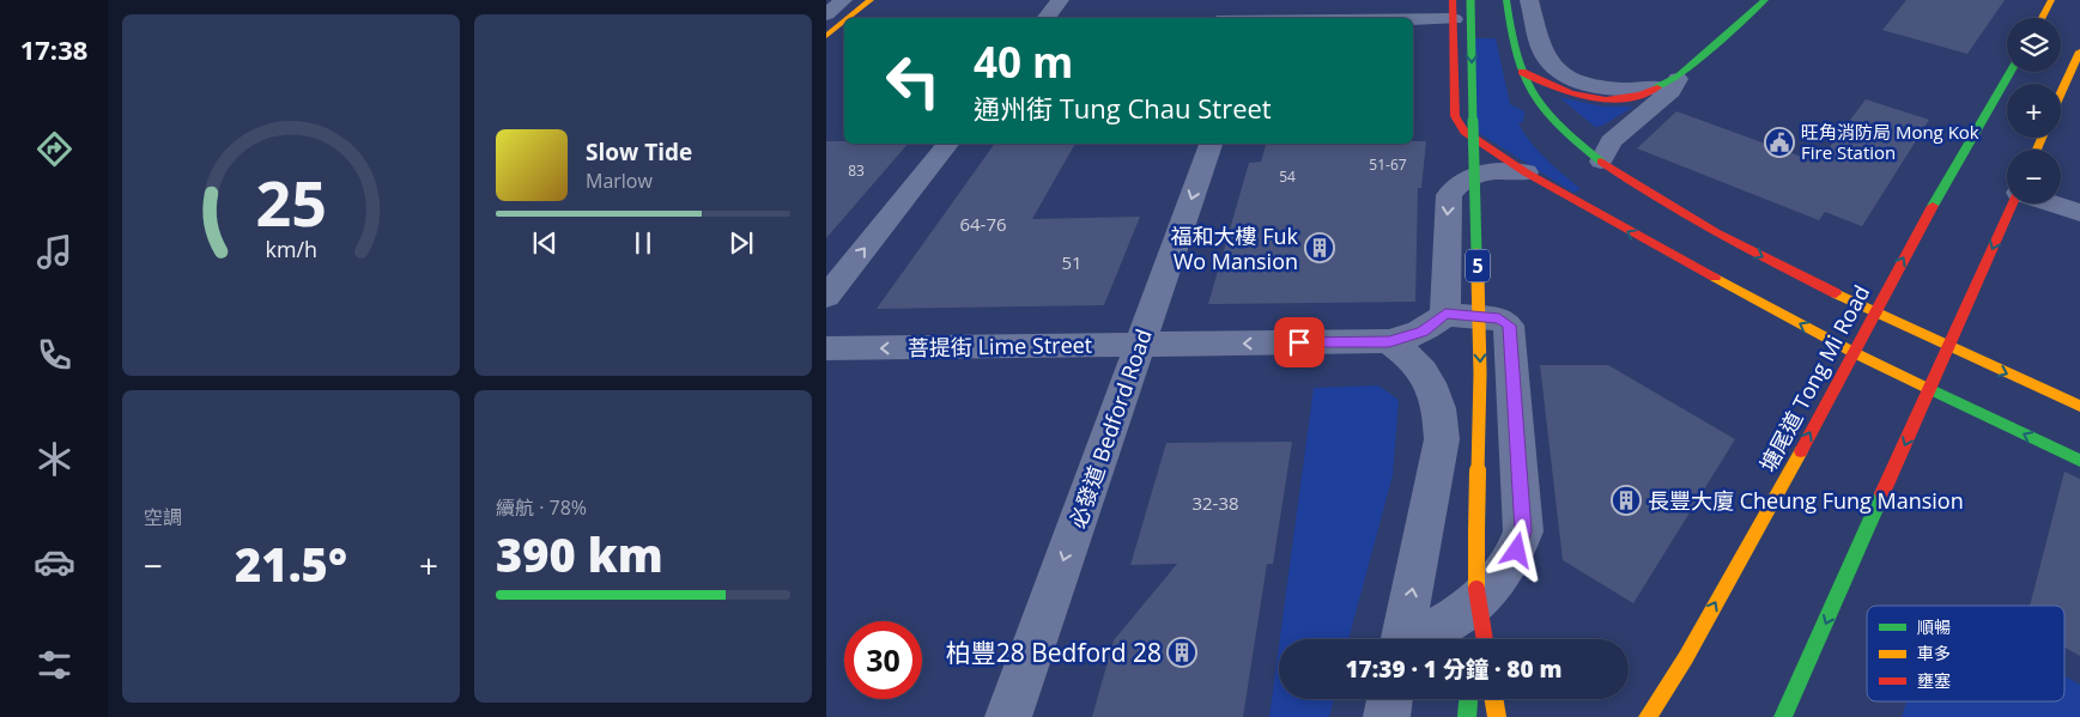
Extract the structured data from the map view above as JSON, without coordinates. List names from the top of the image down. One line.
{"streets":{"main road":["5","塘尾道 Tong Mi Road"],"street":["菩提街 Lime Street","必發道 Bedford Road"]},"crossings":[["菩提街 Lime Street","必發道 Bedford Road"]],"one_way":["菩提街 Lime Street","必發道 Bedford Road"],"places":{"public building":["旺角消防局 Mong Kok Fire Station"],"building":["福和大樓 Fuk Wo Mansion","長豐大廈 Cheung Fung Mansion","柏豐28 Bedford 28"]},"house_numbers":["51-67","83","54","64-76","51","32-38"],"legend":["順暢","車多","壅塞"],"page":{"tabs":"17:38","map_buttons":["+","−"],"turn":["40 m","通州街 Tung Chau Street"],"song":["Slow Tide","Marlow"],"tile":["空調",["續航 · 78%","390 km"]],"heat":["−","21.5°","+"],"limit":"30","trip":"17:39 · 1 分鐘 · 80 m","gauge":["25","km/h"]}}
